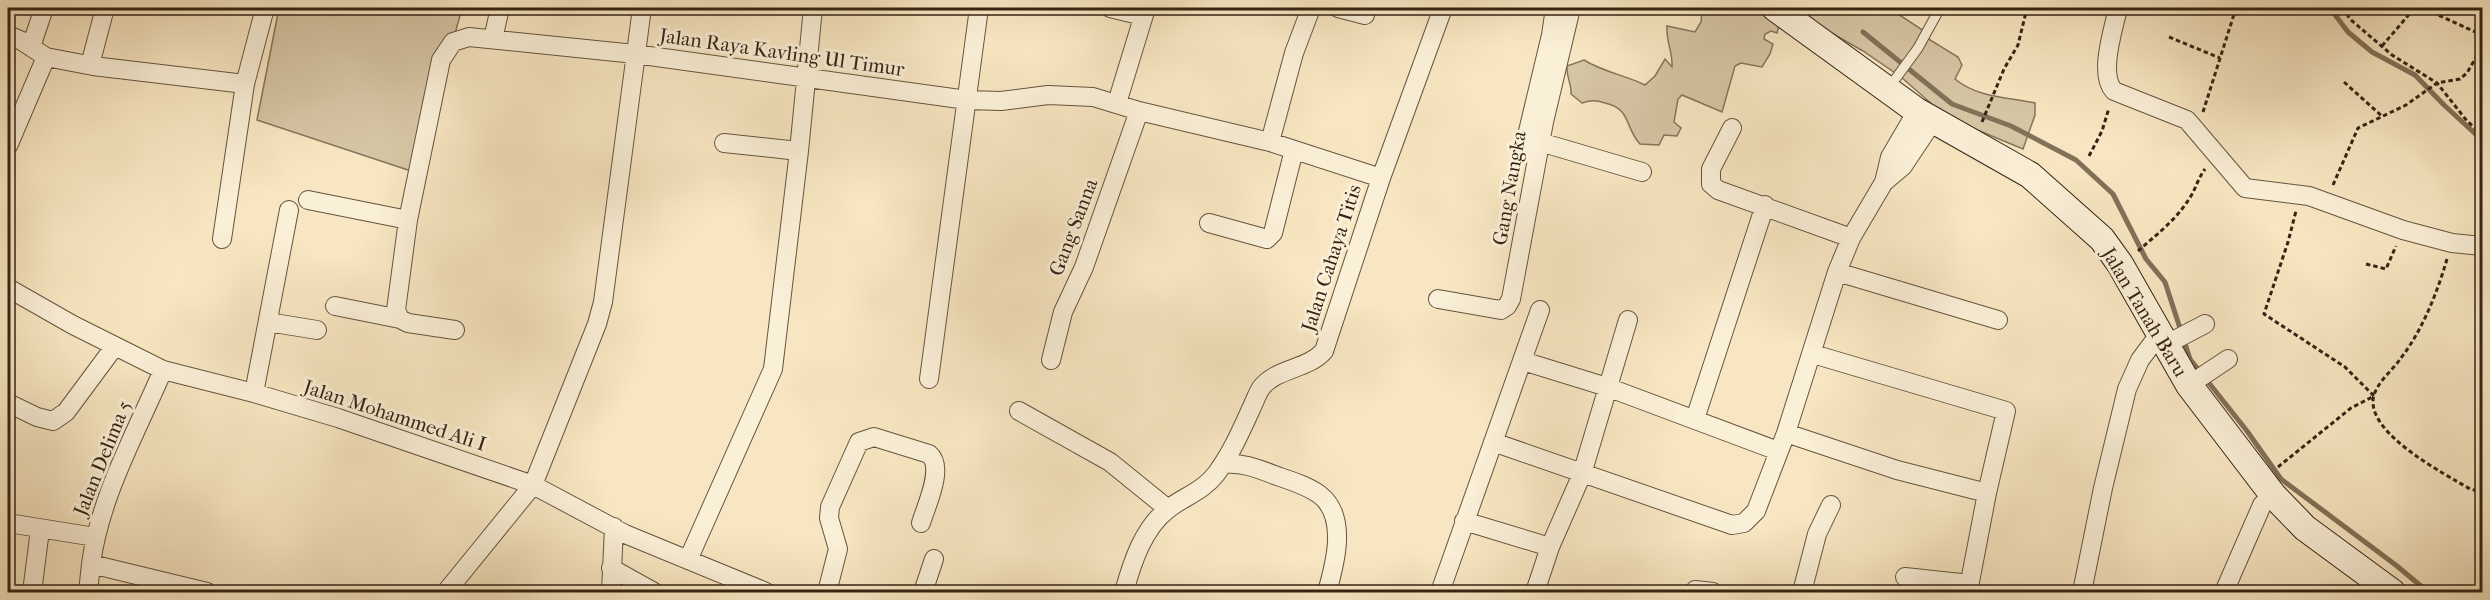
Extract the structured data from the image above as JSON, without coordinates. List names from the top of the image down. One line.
{"streets":{"main road":["Jalan Tanah Baru"],"street":["Jalan Raya Kavling Ul Timur","Gang Nangka","Gang Sanna","Jalan Cahaya Titis","Jalan Mohammed Ali I","Jalan Delima 5"]},"crossings":[["Jalan Raya Kavling Ul Timur","Gang Sanna"],["Jalan Raya Kavling Ul Timur","Jalan Cahaya Titis"],["Jalan Mohammed Ali I","Jalan Delima 5"]]}
